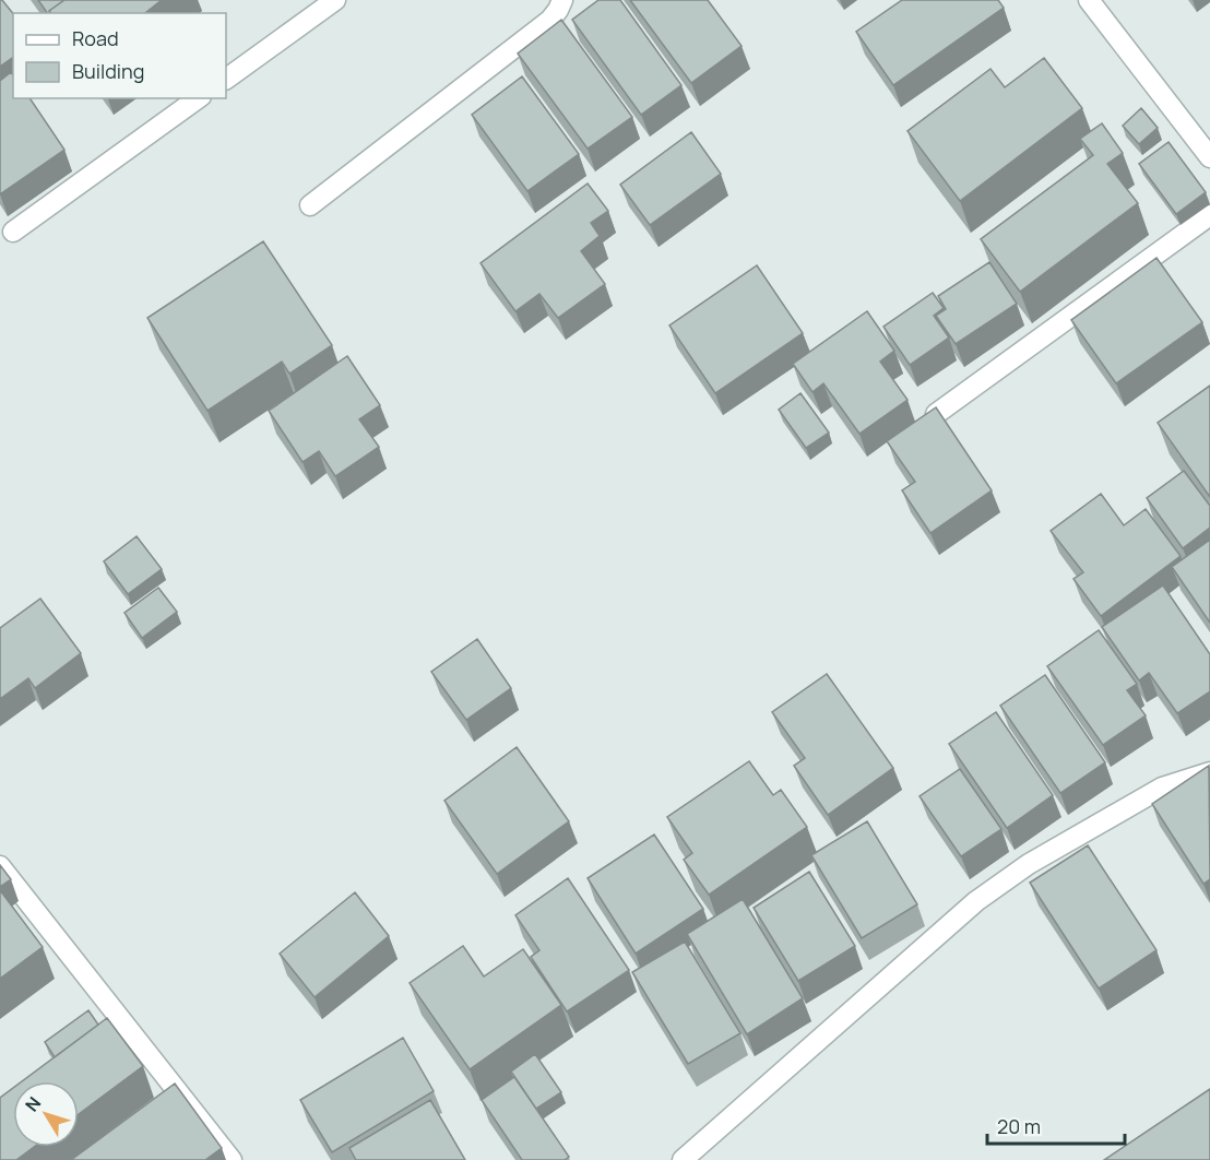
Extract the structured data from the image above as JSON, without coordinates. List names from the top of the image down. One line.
{"legend":["Road","Building"],"scale_bar":"20 m","north":"top left"}
